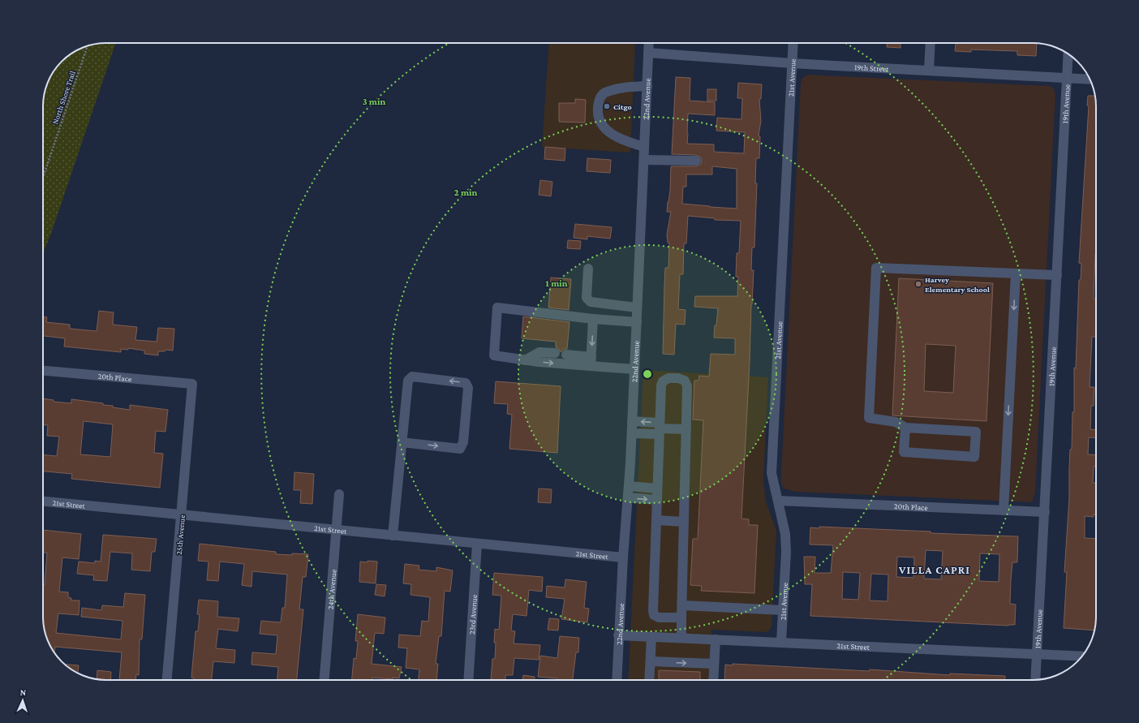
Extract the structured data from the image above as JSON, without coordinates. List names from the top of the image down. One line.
{"streets":{"street":["19th Street","21st Avenue","22nd Avenue","19th Avenue","20th Place","21st Street","25th Avenue","24th Avenue","23rd Avenue"],"path":["North Shore Trail"]},"crossings":[["19th Street","21st Avenue"],["19th Street","22nd Avenue"],["19th Street","19th Avenue"],["21st Avenue","20th Place"],["21st Avenue","21st Street"],["22nd Avenue","21st Street"],["19th Avenue","20th Place"],["19th Avenue","21st Street"],["20th Place","25th Avenue"],["21st Street","25th Avenue"],["21st Street","24th Avenue"],["21st Street","23rd Avenue"]],"districts":["VILLA CAPRI"],"places":["Citgo","Harvey Elementary School"],"north":"top","rings":["3 min","2 min","1 min"]}
